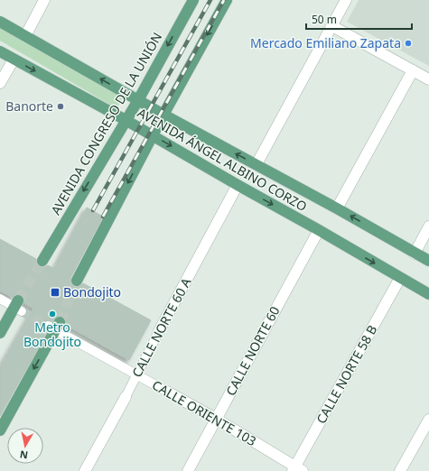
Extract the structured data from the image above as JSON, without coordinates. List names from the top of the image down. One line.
{"streets":{"main road":["AVENIDA CONGRESO DE LA UNIÓN","AVENIDA ÁNGEL ALBINO CORZO"],"street":["CALLE NORTE 60 A","CALLE NORTE 60","CALLE NORTE 58 B","CALLE ORIENTE 103"]},"crossings":[["AVENIDA CONGRESO DE LA UNIÓN","AVENIDA ÁNGEL ALBINO CORZO"],["AVENIDA ÁNGEL ALBINO CORZO","CALLE NORTE 60 A"],["AVENIDA ÁNGEL ALBINO CORZO","CALLE NORTE 60"],["AVENIDA ÁNGEL ALBINO CORZO","CALLE NORTE 58 B"],["CALLE NORTE 60 A","CALLE ORIENTE 103"],["CALLE NORTE 60","CALLE ORIENTE 103"],["CALLE NORTE 58 B","CALLE ORIENTE 103"]],"places":{"other":["Mercado Emiliano Zapata","Banorte","Metro Bondojito"],"transit":["Bondojito"]},"scale_bar":"50 m","north":"bottom"}
